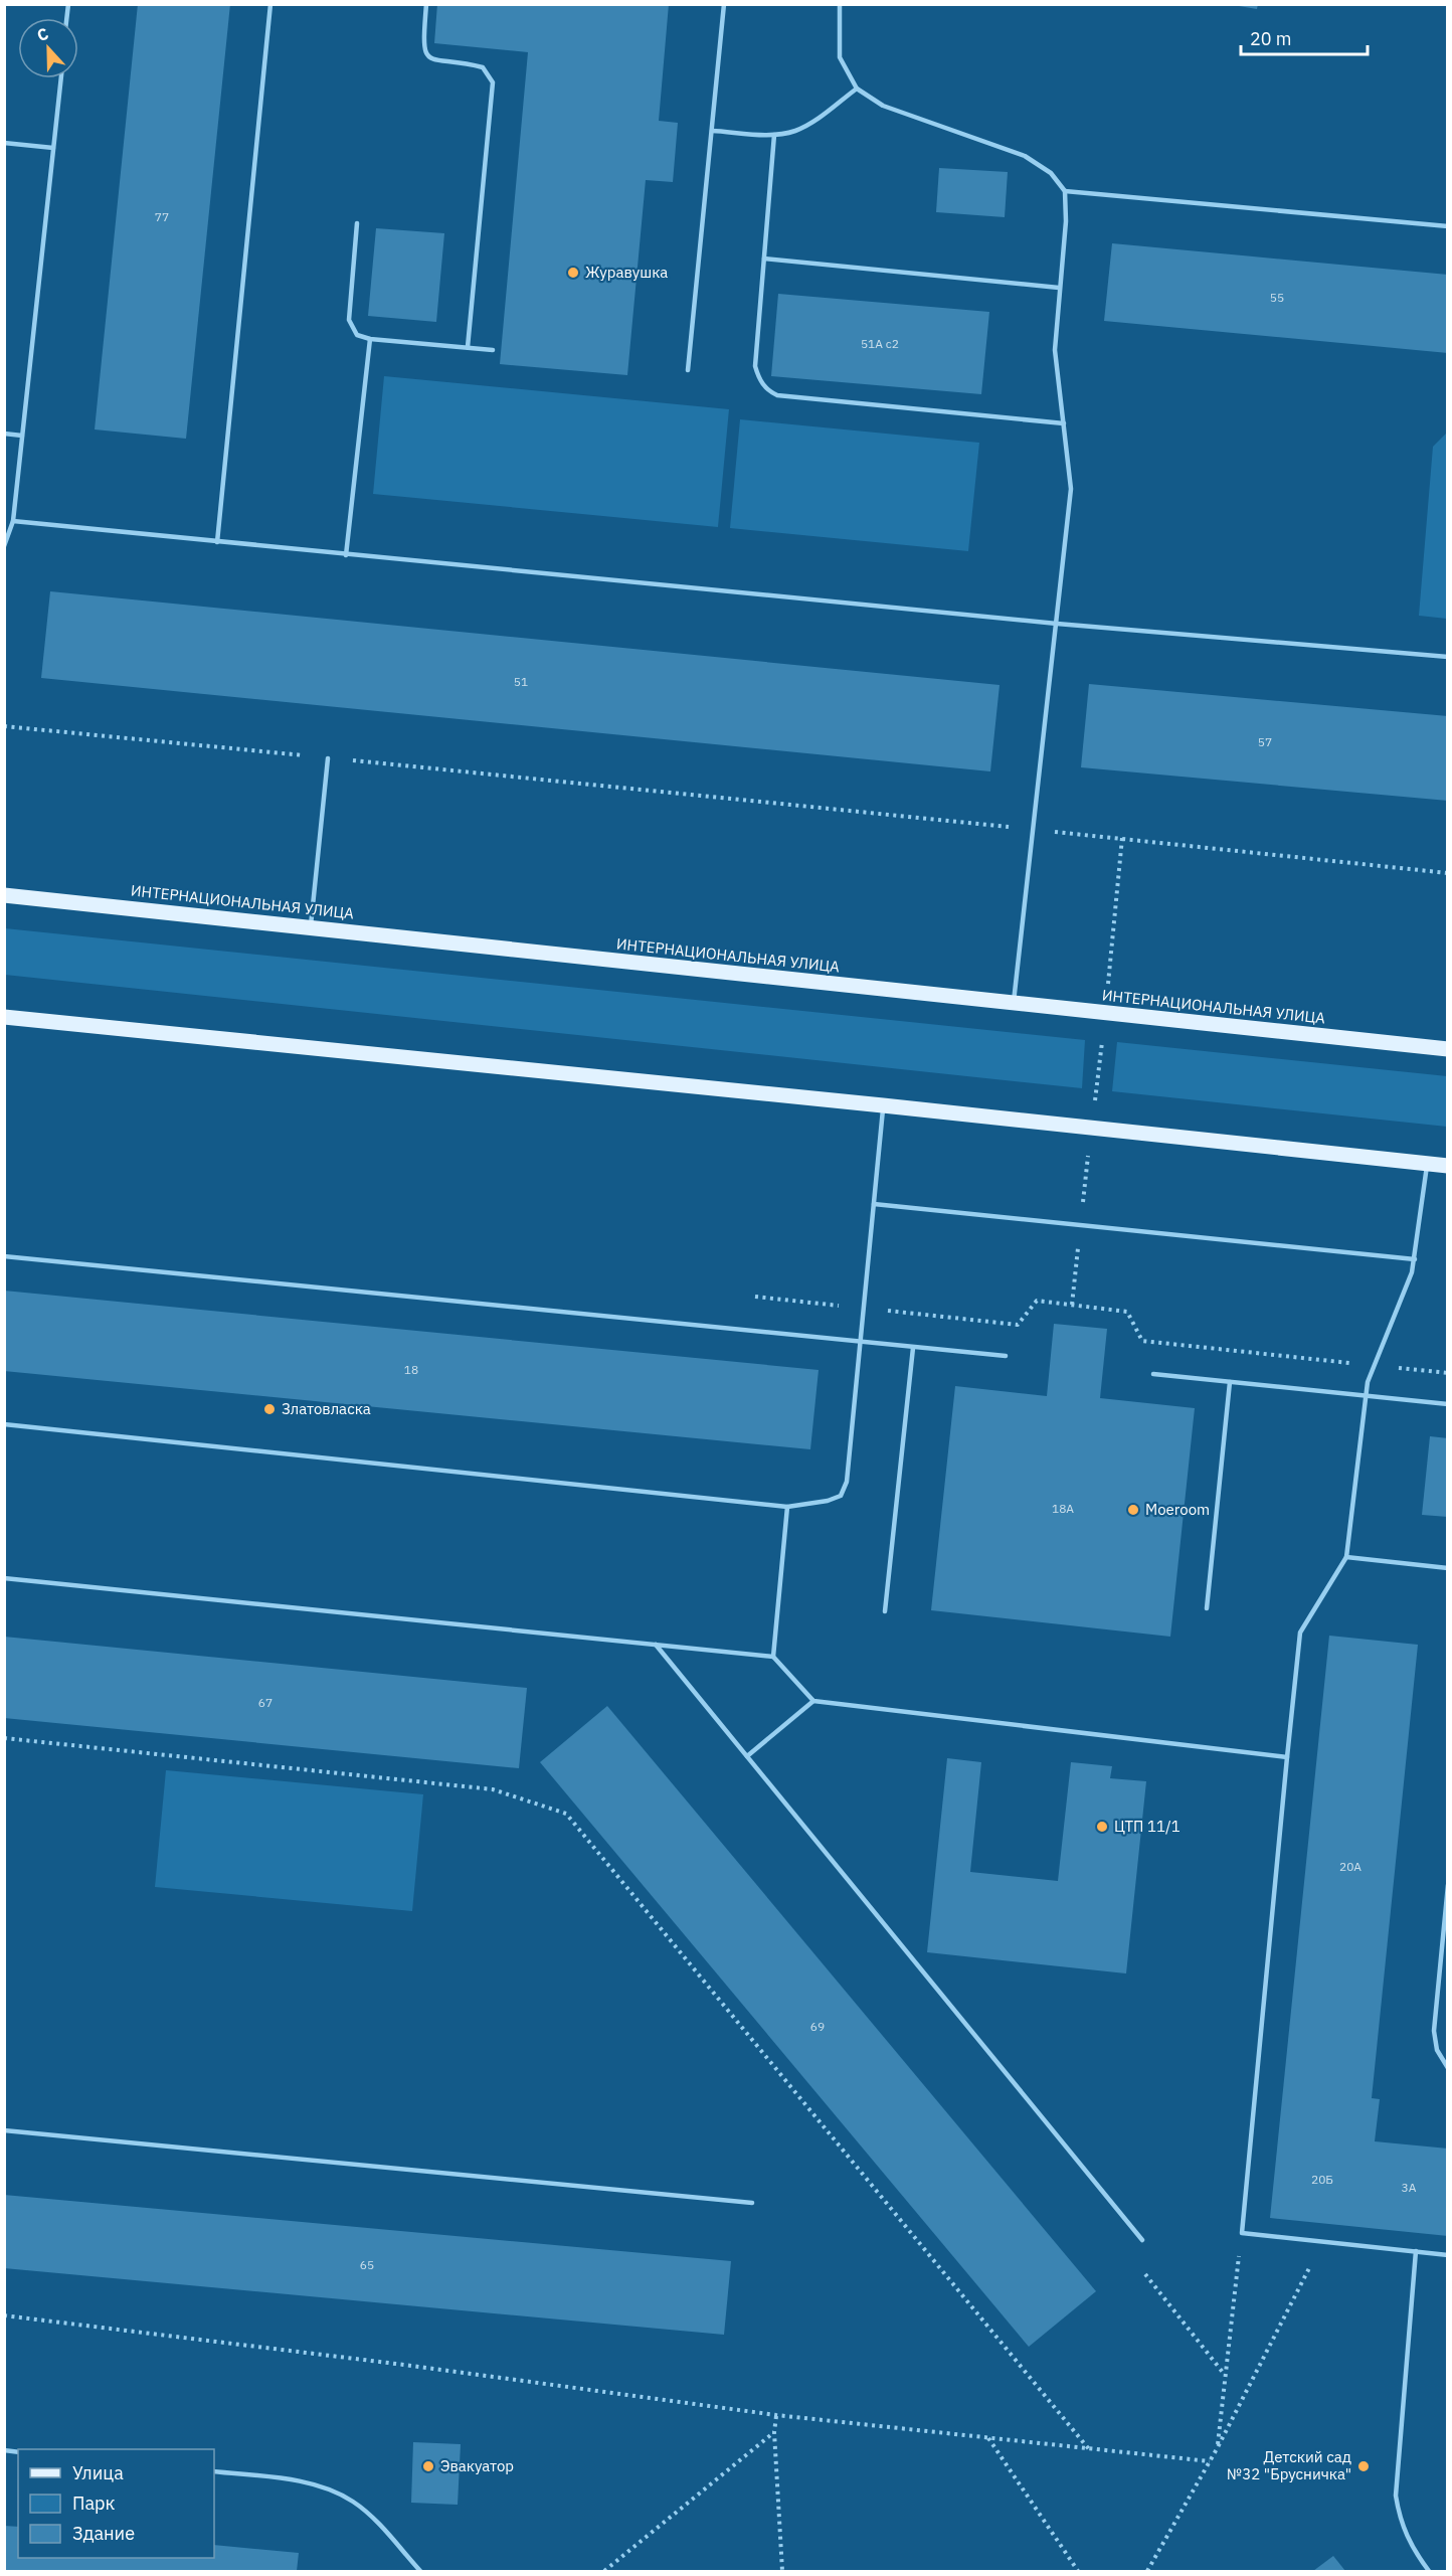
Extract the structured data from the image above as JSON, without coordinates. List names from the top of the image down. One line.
{"streets":{"main road":["ИНТЕРНАЦИОНАЛЬНАЯ УЛИЦА"]},"places":["Журавушка","Златовласка","Moeroom","ЦТП 11/1","Эвакуатор","Детский сад №32 \"Брусничка\""],"house_numbers":["77","55","51А с2","51","57","18","18А","67","20А","69","20Б","3А","65"],"legend":["Улица","Парк","Здание"],"scale_bar":"20 m","north":"top"}
